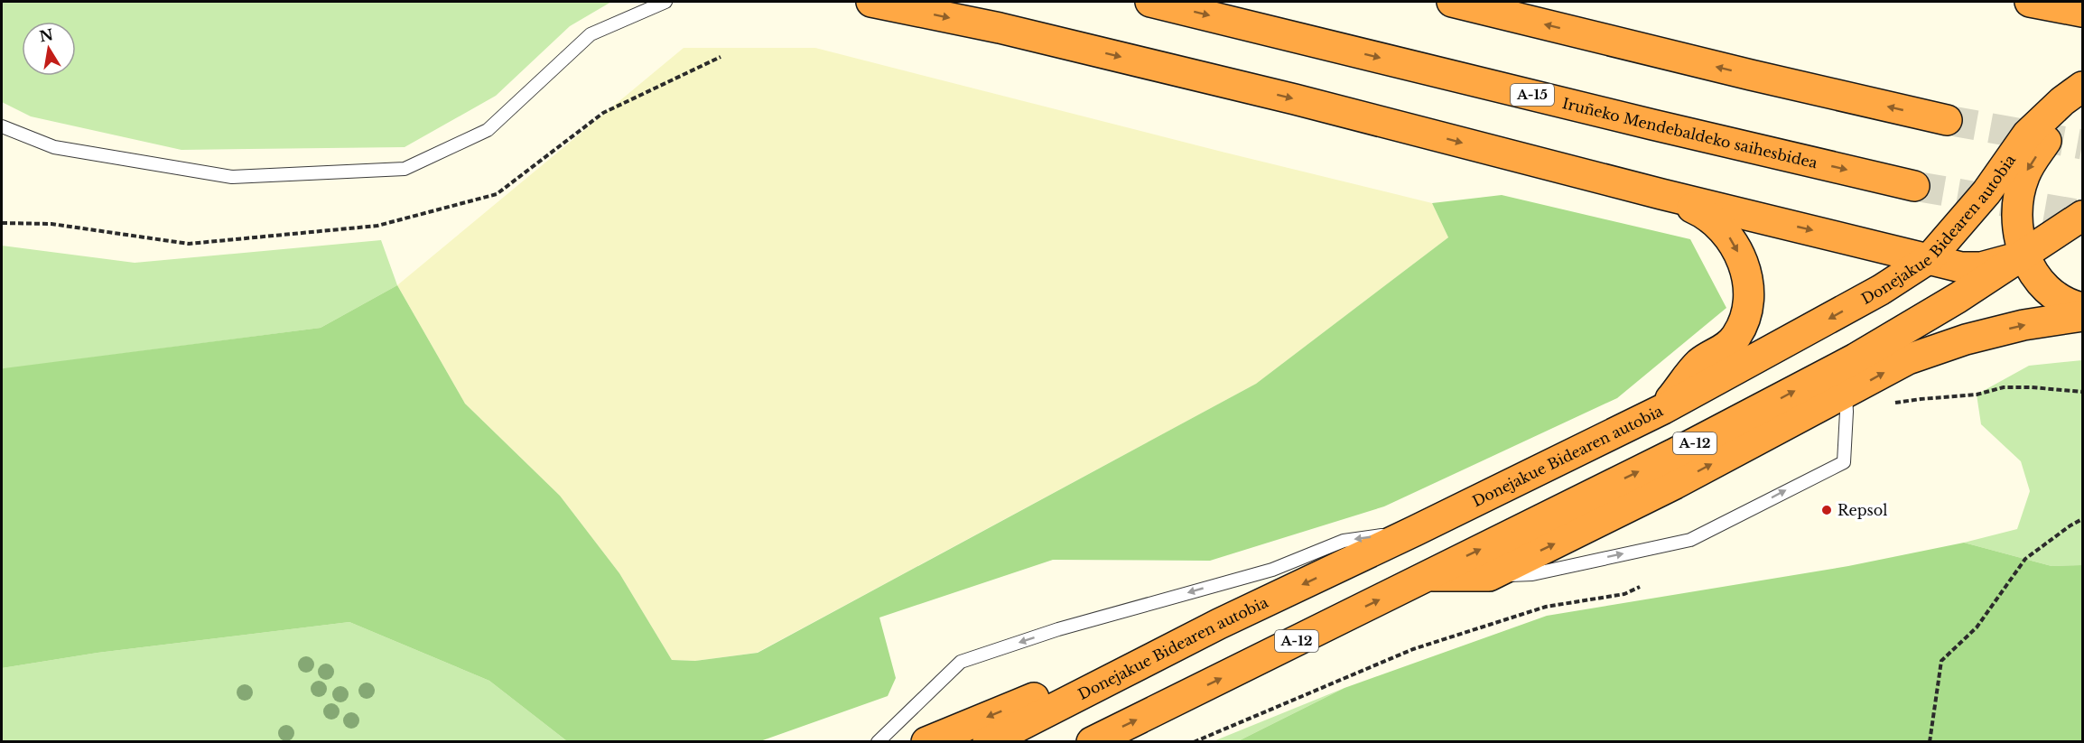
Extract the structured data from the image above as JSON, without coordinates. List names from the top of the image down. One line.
{"streets":{"highway":["A-15","Iruñeko Mendebaldeko saihesbidea","Donejakue Bidearen autobia","A-12"]},"places":["Repsol"],"north":"top"}
